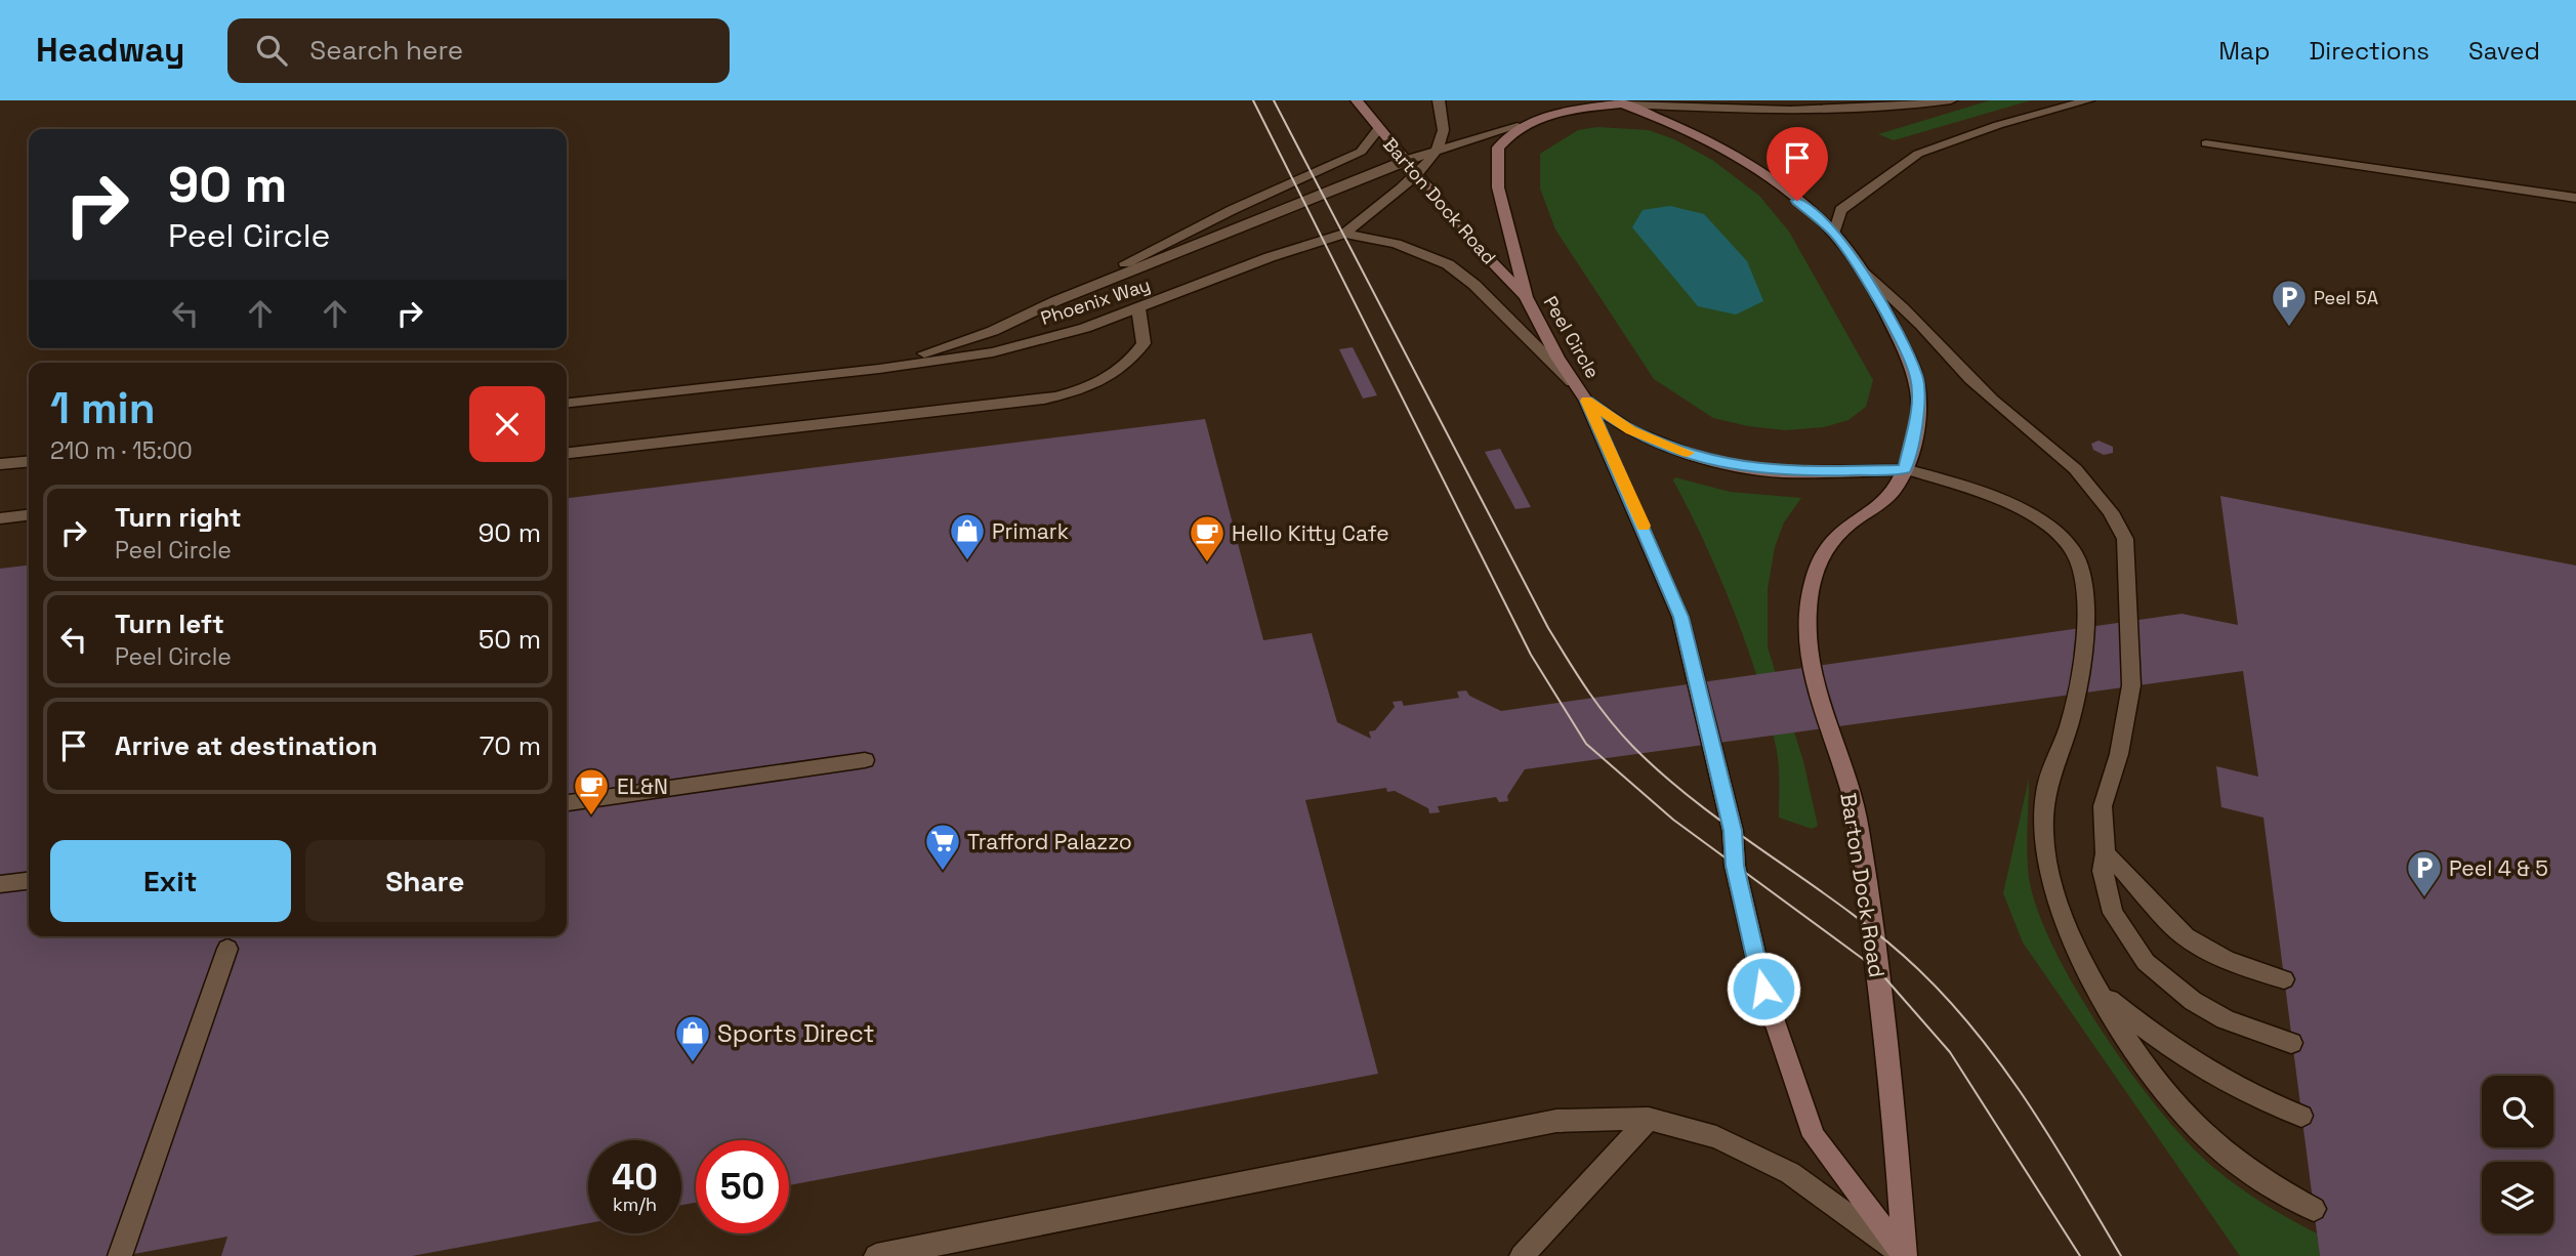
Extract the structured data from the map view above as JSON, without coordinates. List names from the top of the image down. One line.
{"streets":{"main road":["Barton Dock Road","Peel Circle"],"street":["Phoenix Way"]},"crossings":[["Barton Dock Road","Peel Circle"],["Phoenix Way","Peel Circle"]],"places":{"parking":["Peel 5A","Peel 4 & 5"],"shop":["Primark","Sports Direct"],"cafe":["Hello Kitty Cafe","EL&N"],"supermarket":["Trafford Palazzo"]},"page":{"header":"Headway","search":"Search here","nav":["Map","Directions","Saved"],"turn":["90 m","Peel Circle"],"heading":["1 min","210 m · 15:00"],"list":[{"name":"Turn right","note":"Peel Circle","value":"90 m"},{"name":"Turn left","note":"Peel Circle","value":"50 m"},{"name":"Arrive at destination","value":"70 m"}],"buttons":["Exit","Share"],"speed":"40 km/h","limit":"50"}}
